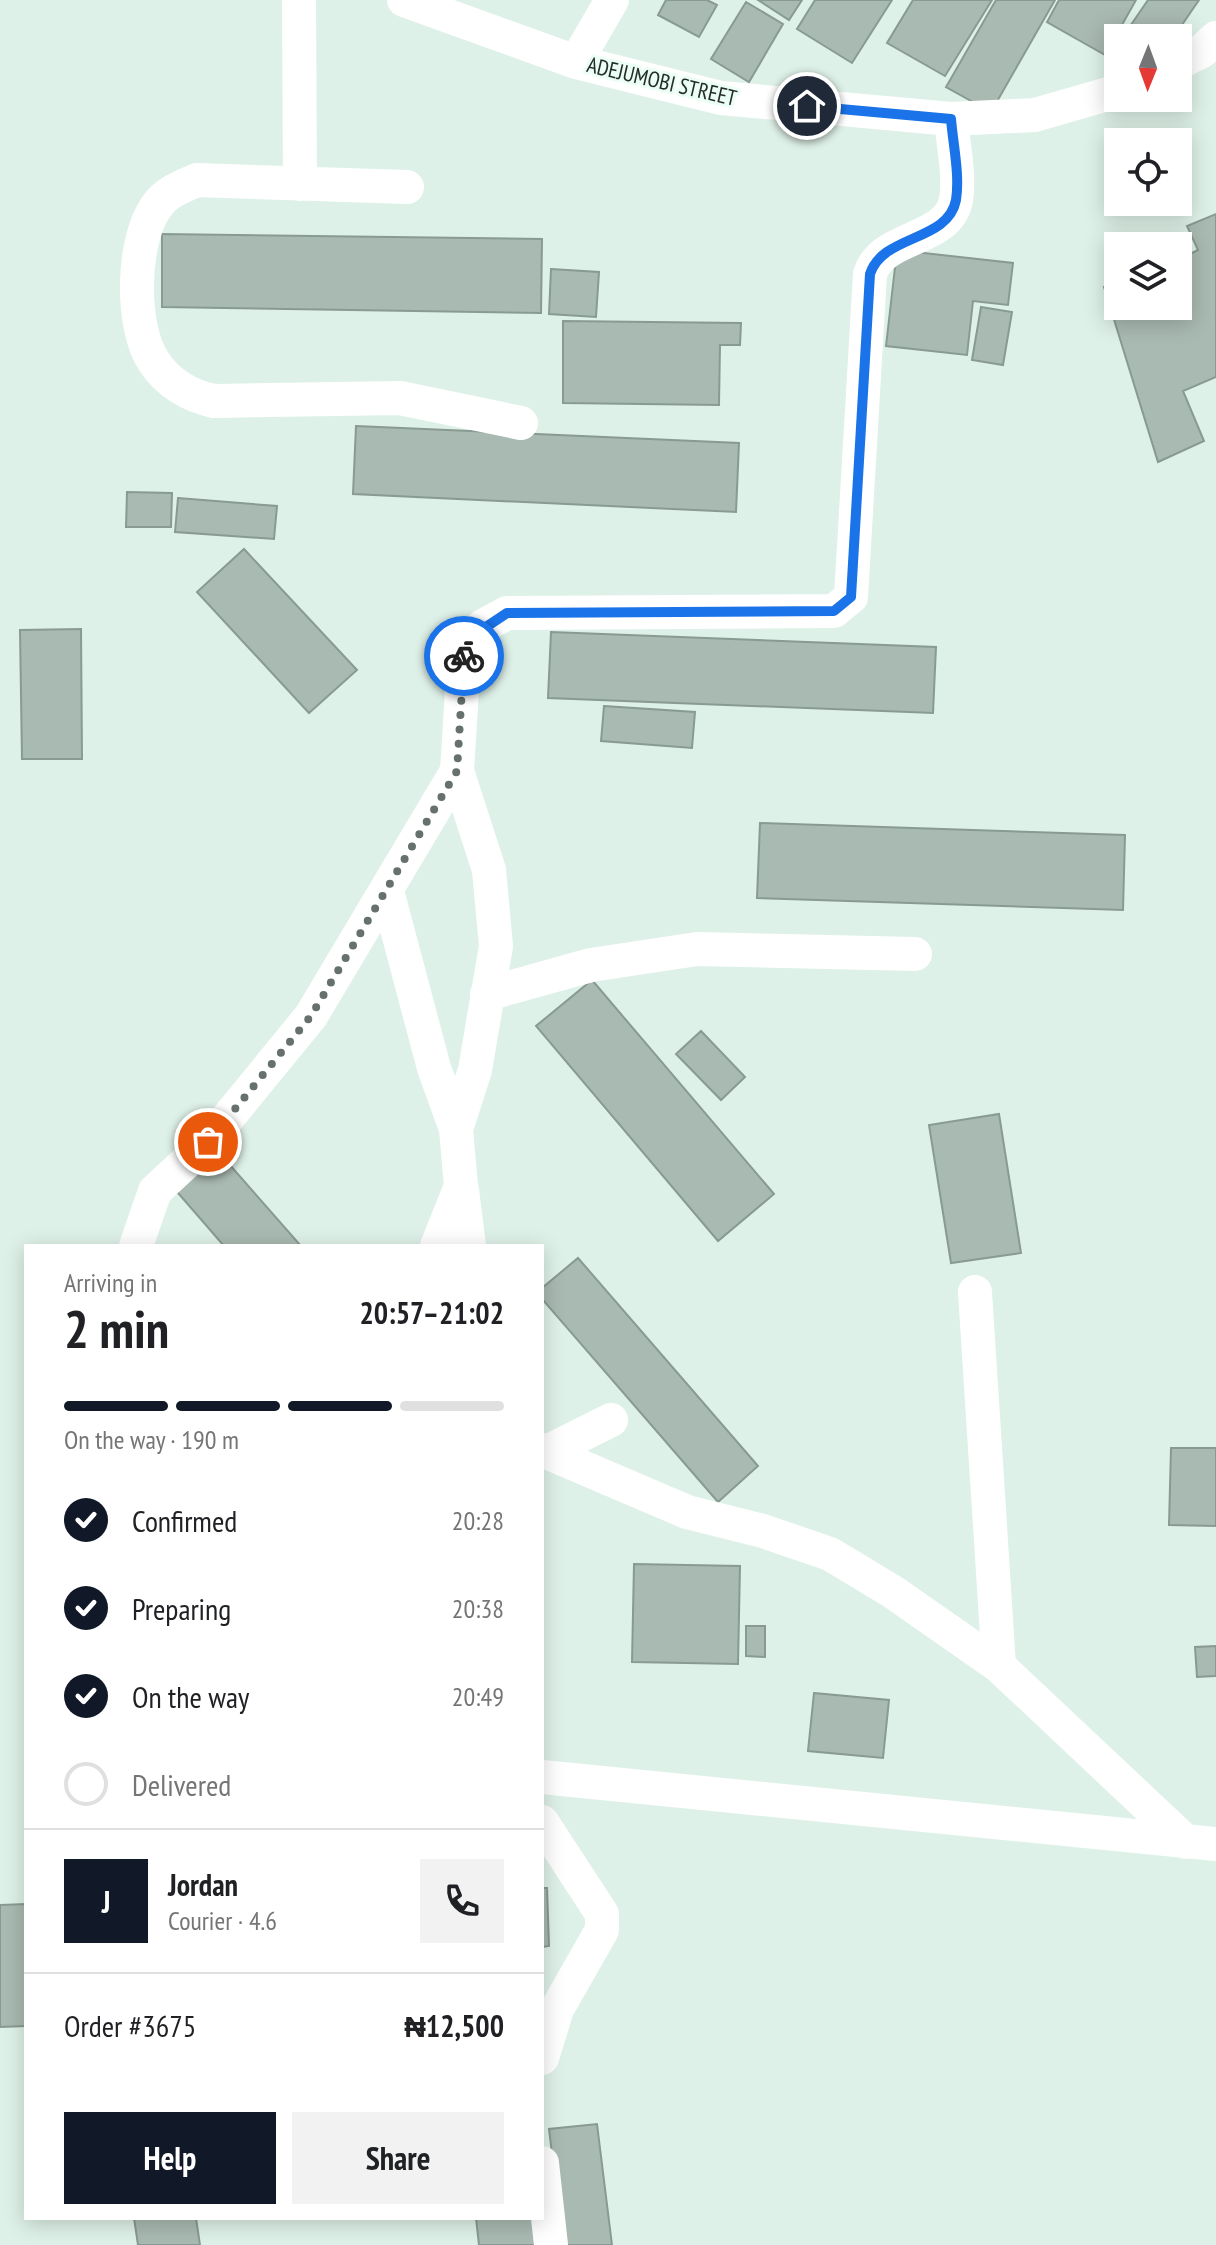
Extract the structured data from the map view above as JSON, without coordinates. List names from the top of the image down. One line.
{"streets":{"street":["ADEJUMOBI STREET"]},"north":"bottom","page":{"heading":["2 min","Arriving in","20:57–21:02"],"panel":["Jordan","Courier · 4.6","Order #3675","₦12,500"],"bar":"On the way · 190 m","list":[["Confirmed","20:28"],["Preparing","20:38"],["On the way","20:49"],"Delivered"],"round":"J","buttons":["Help","Share"]}}
